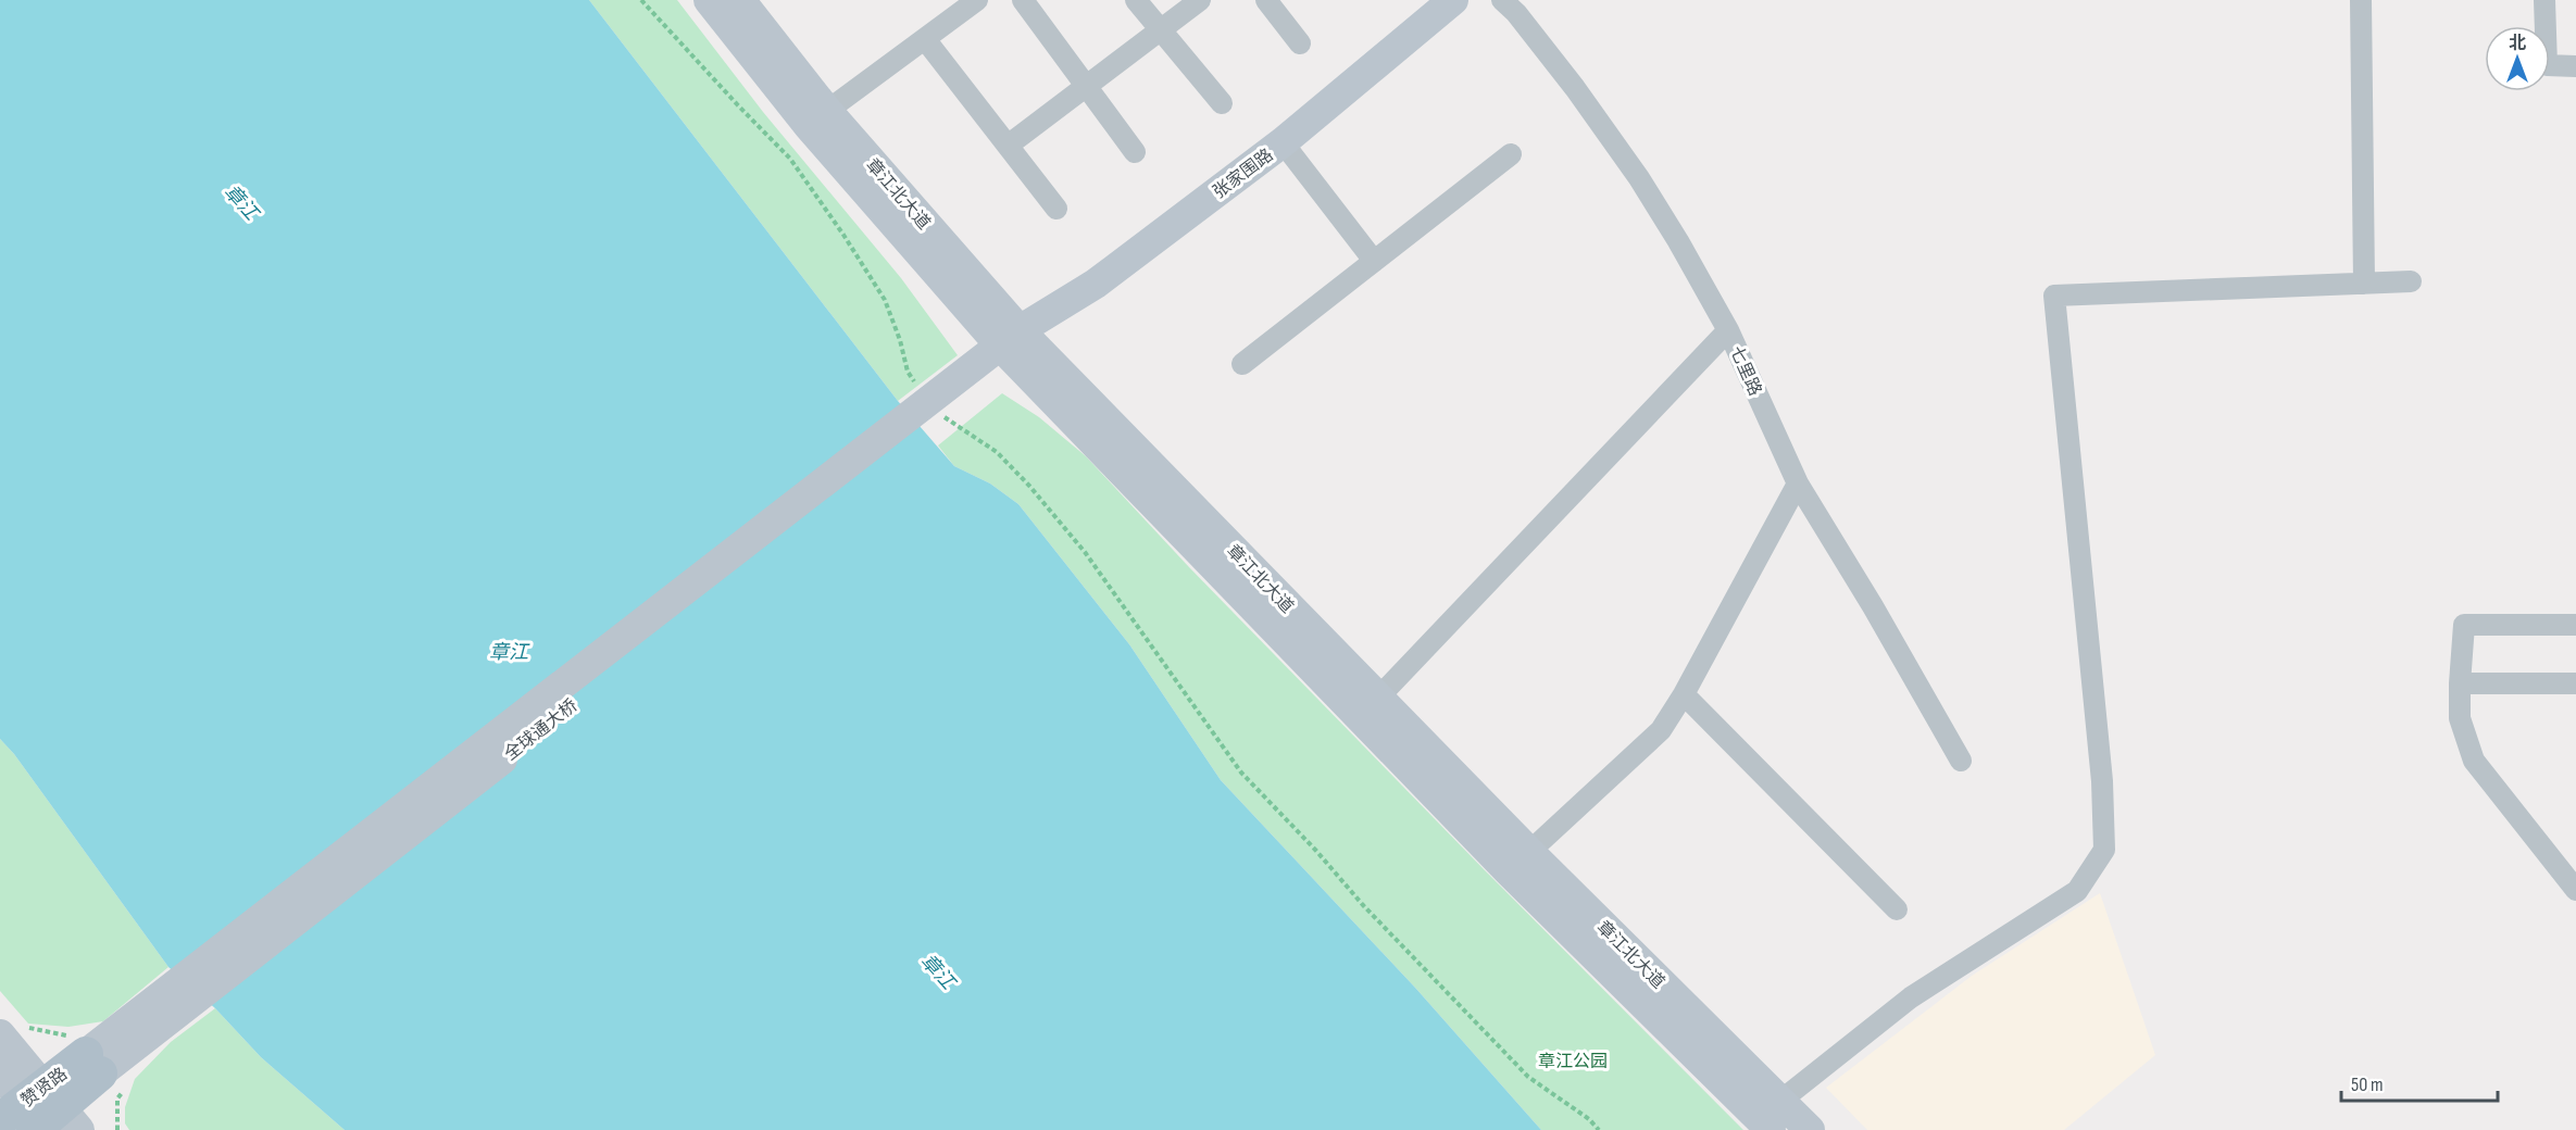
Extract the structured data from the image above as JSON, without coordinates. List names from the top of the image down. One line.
{"streets":{"main road":["张家围路","章江北大道","全球通大桥","赞贤路"],"street":["七里路"]},"crossings":[["张家围路","章江北大道"],["张家围路","全球通大桥"],["章江北大道","全球通大桥"],["全球通大桥","赞贤路"]],"water":["章江"],"parks":["章江公园"],"scale_bar":"50 m","north":"top"}
